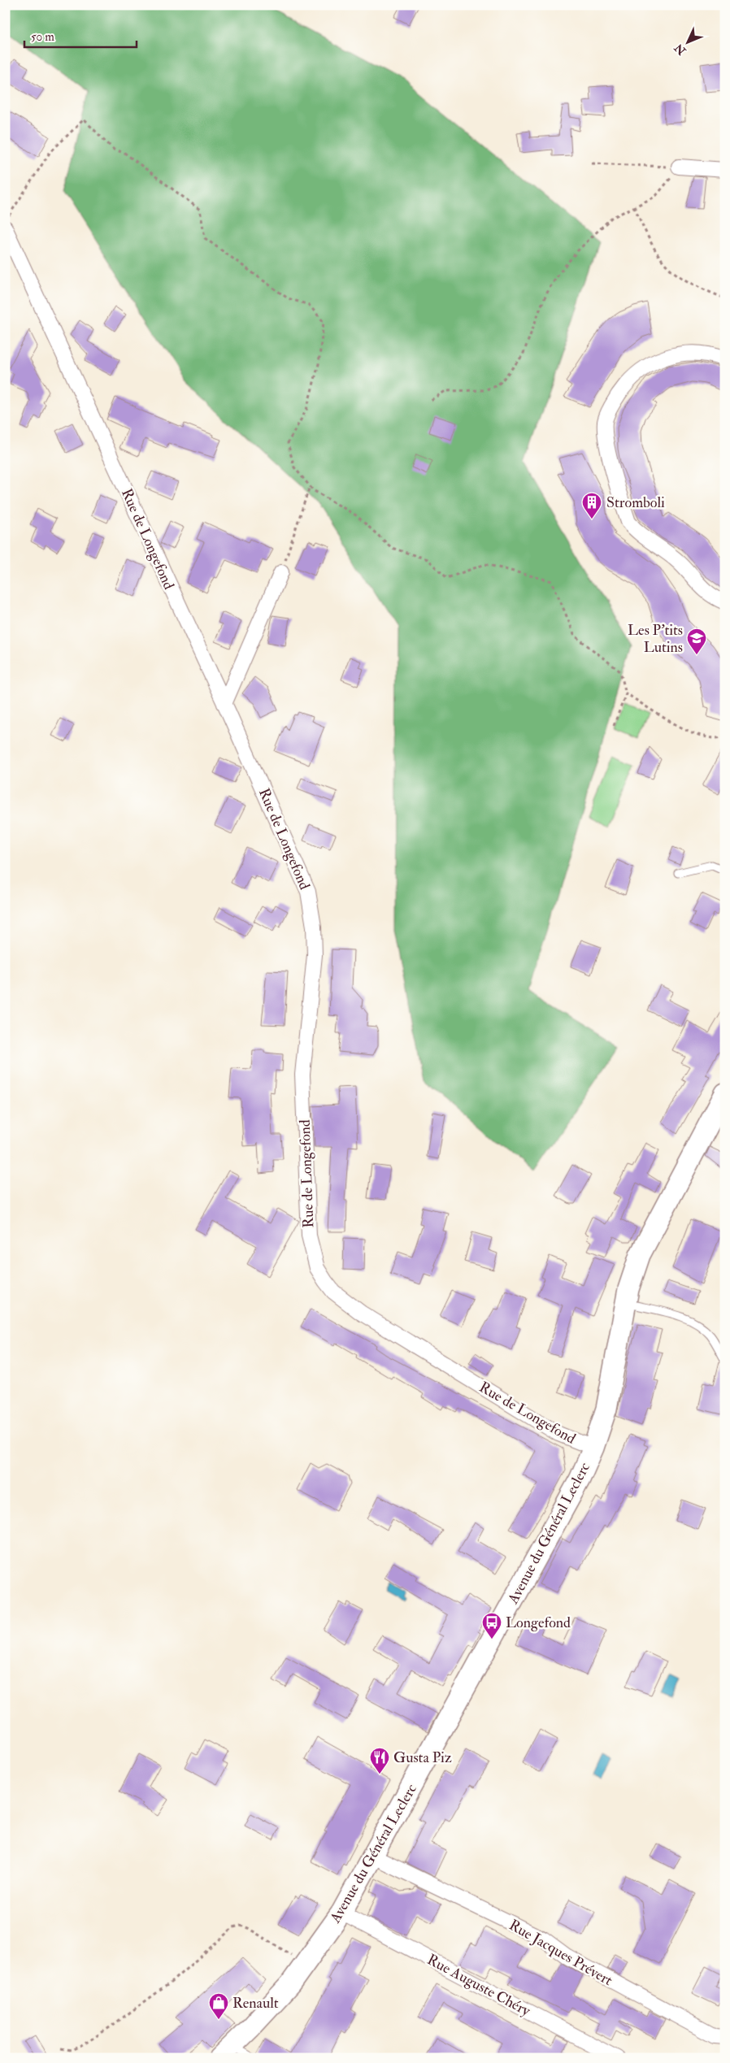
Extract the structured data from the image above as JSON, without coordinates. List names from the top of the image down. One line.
{"streets":{"main road":["Avenue du Général Leclerc"],"street":["Rue de Longefond","Rue Jacques Prévert","Rue Auguste Chéry"]},"crossings":[["Rue de Longefond","Avenue du Général Leclerc"],["Avenue du Général Leclerc","Rue Jacques Prévert"],["Avenue du Général Leclerc","Rue Auguste Chéry"]],"places":{"building":["Stromboli"],"school or university":["Les P’tits Lutins"],"bus stop":["Longefond"],"restaurant":["Gusta Piz"],"shop":["Renault"]},"scale_bar":"50 m","north":"bottom left"}
